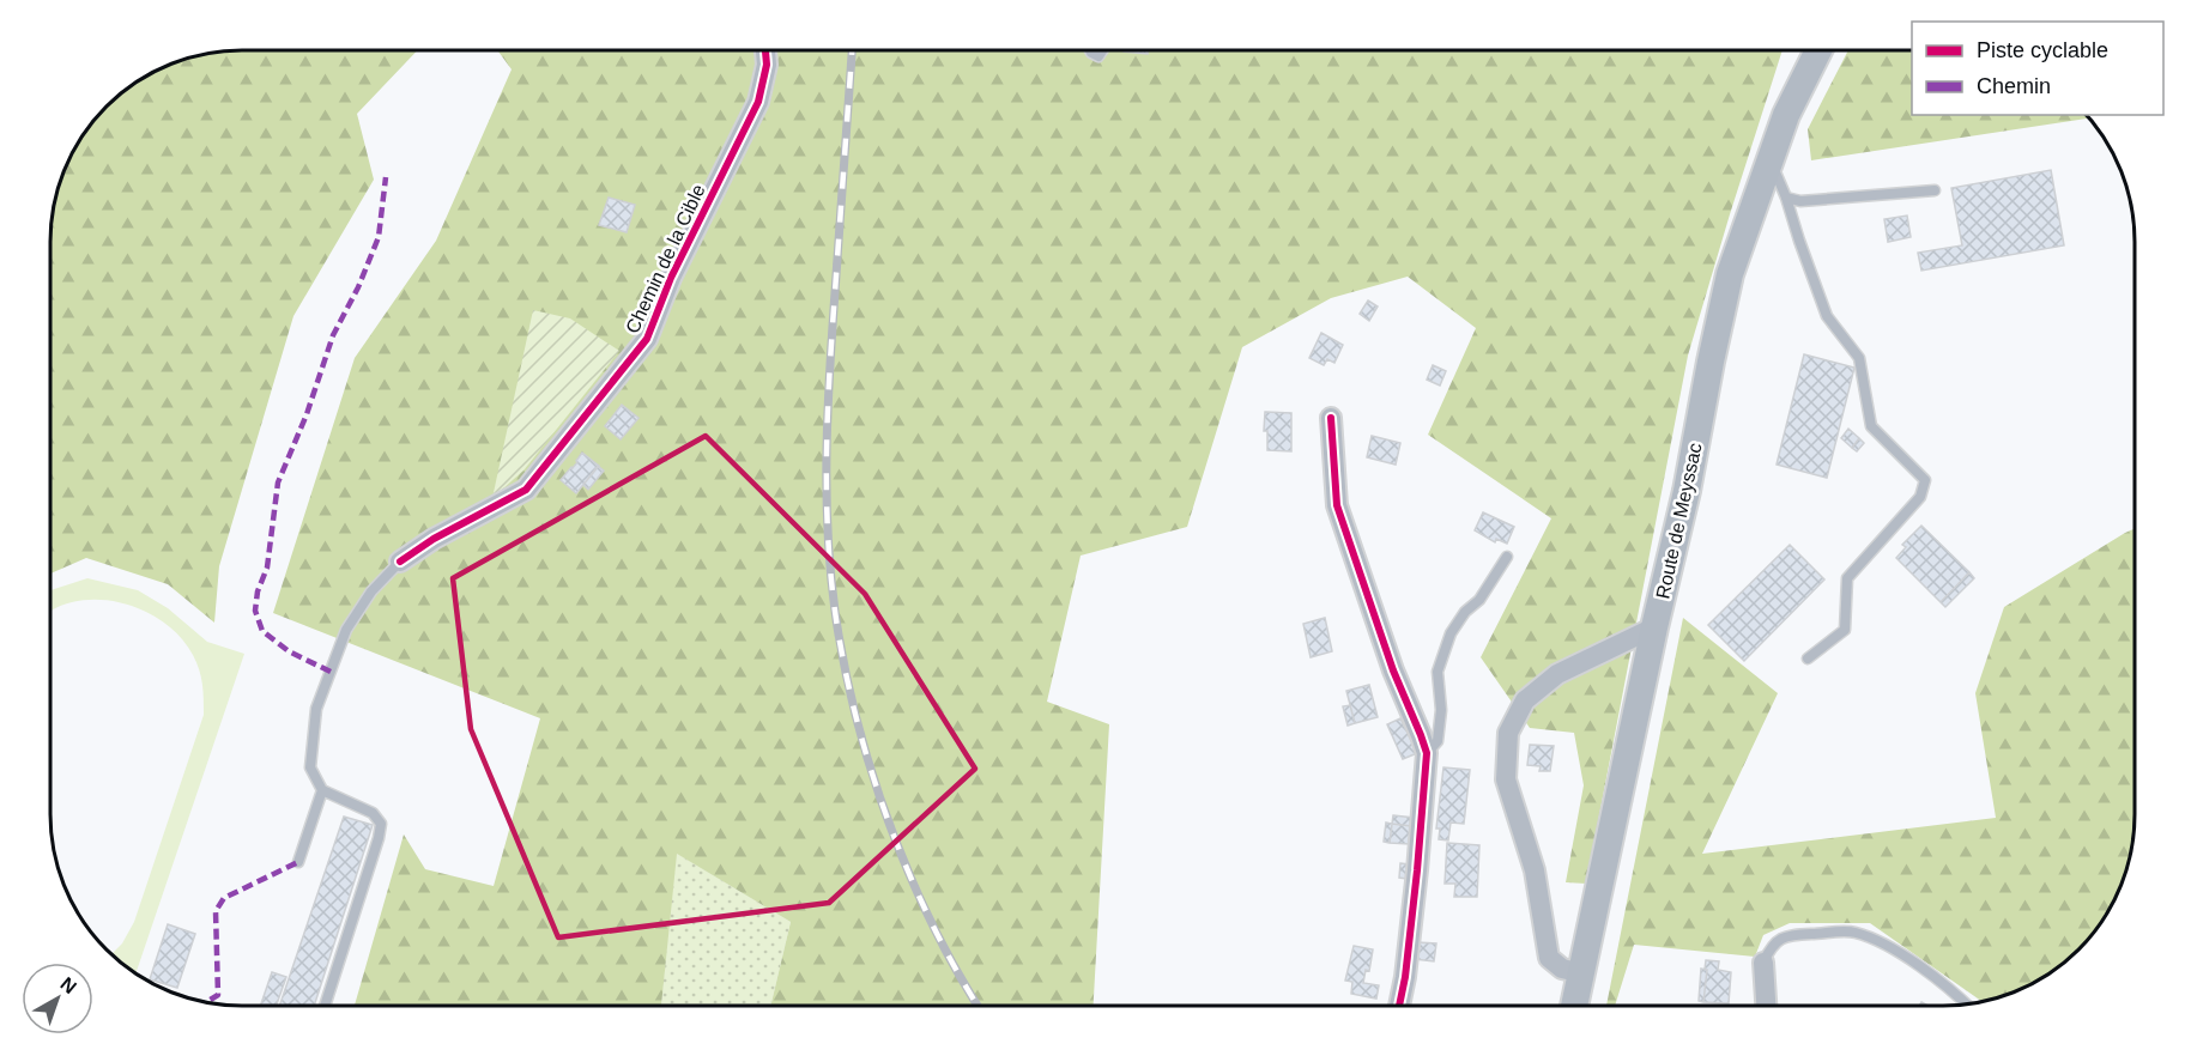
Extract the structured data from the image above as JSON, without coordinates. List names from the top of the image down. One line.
{"streets":{"main road":["Route de Meyssac"],"street":["Chemin de la Cible"]},"legend":["Piste cyclable","Chemin"],"north":"top right"}
